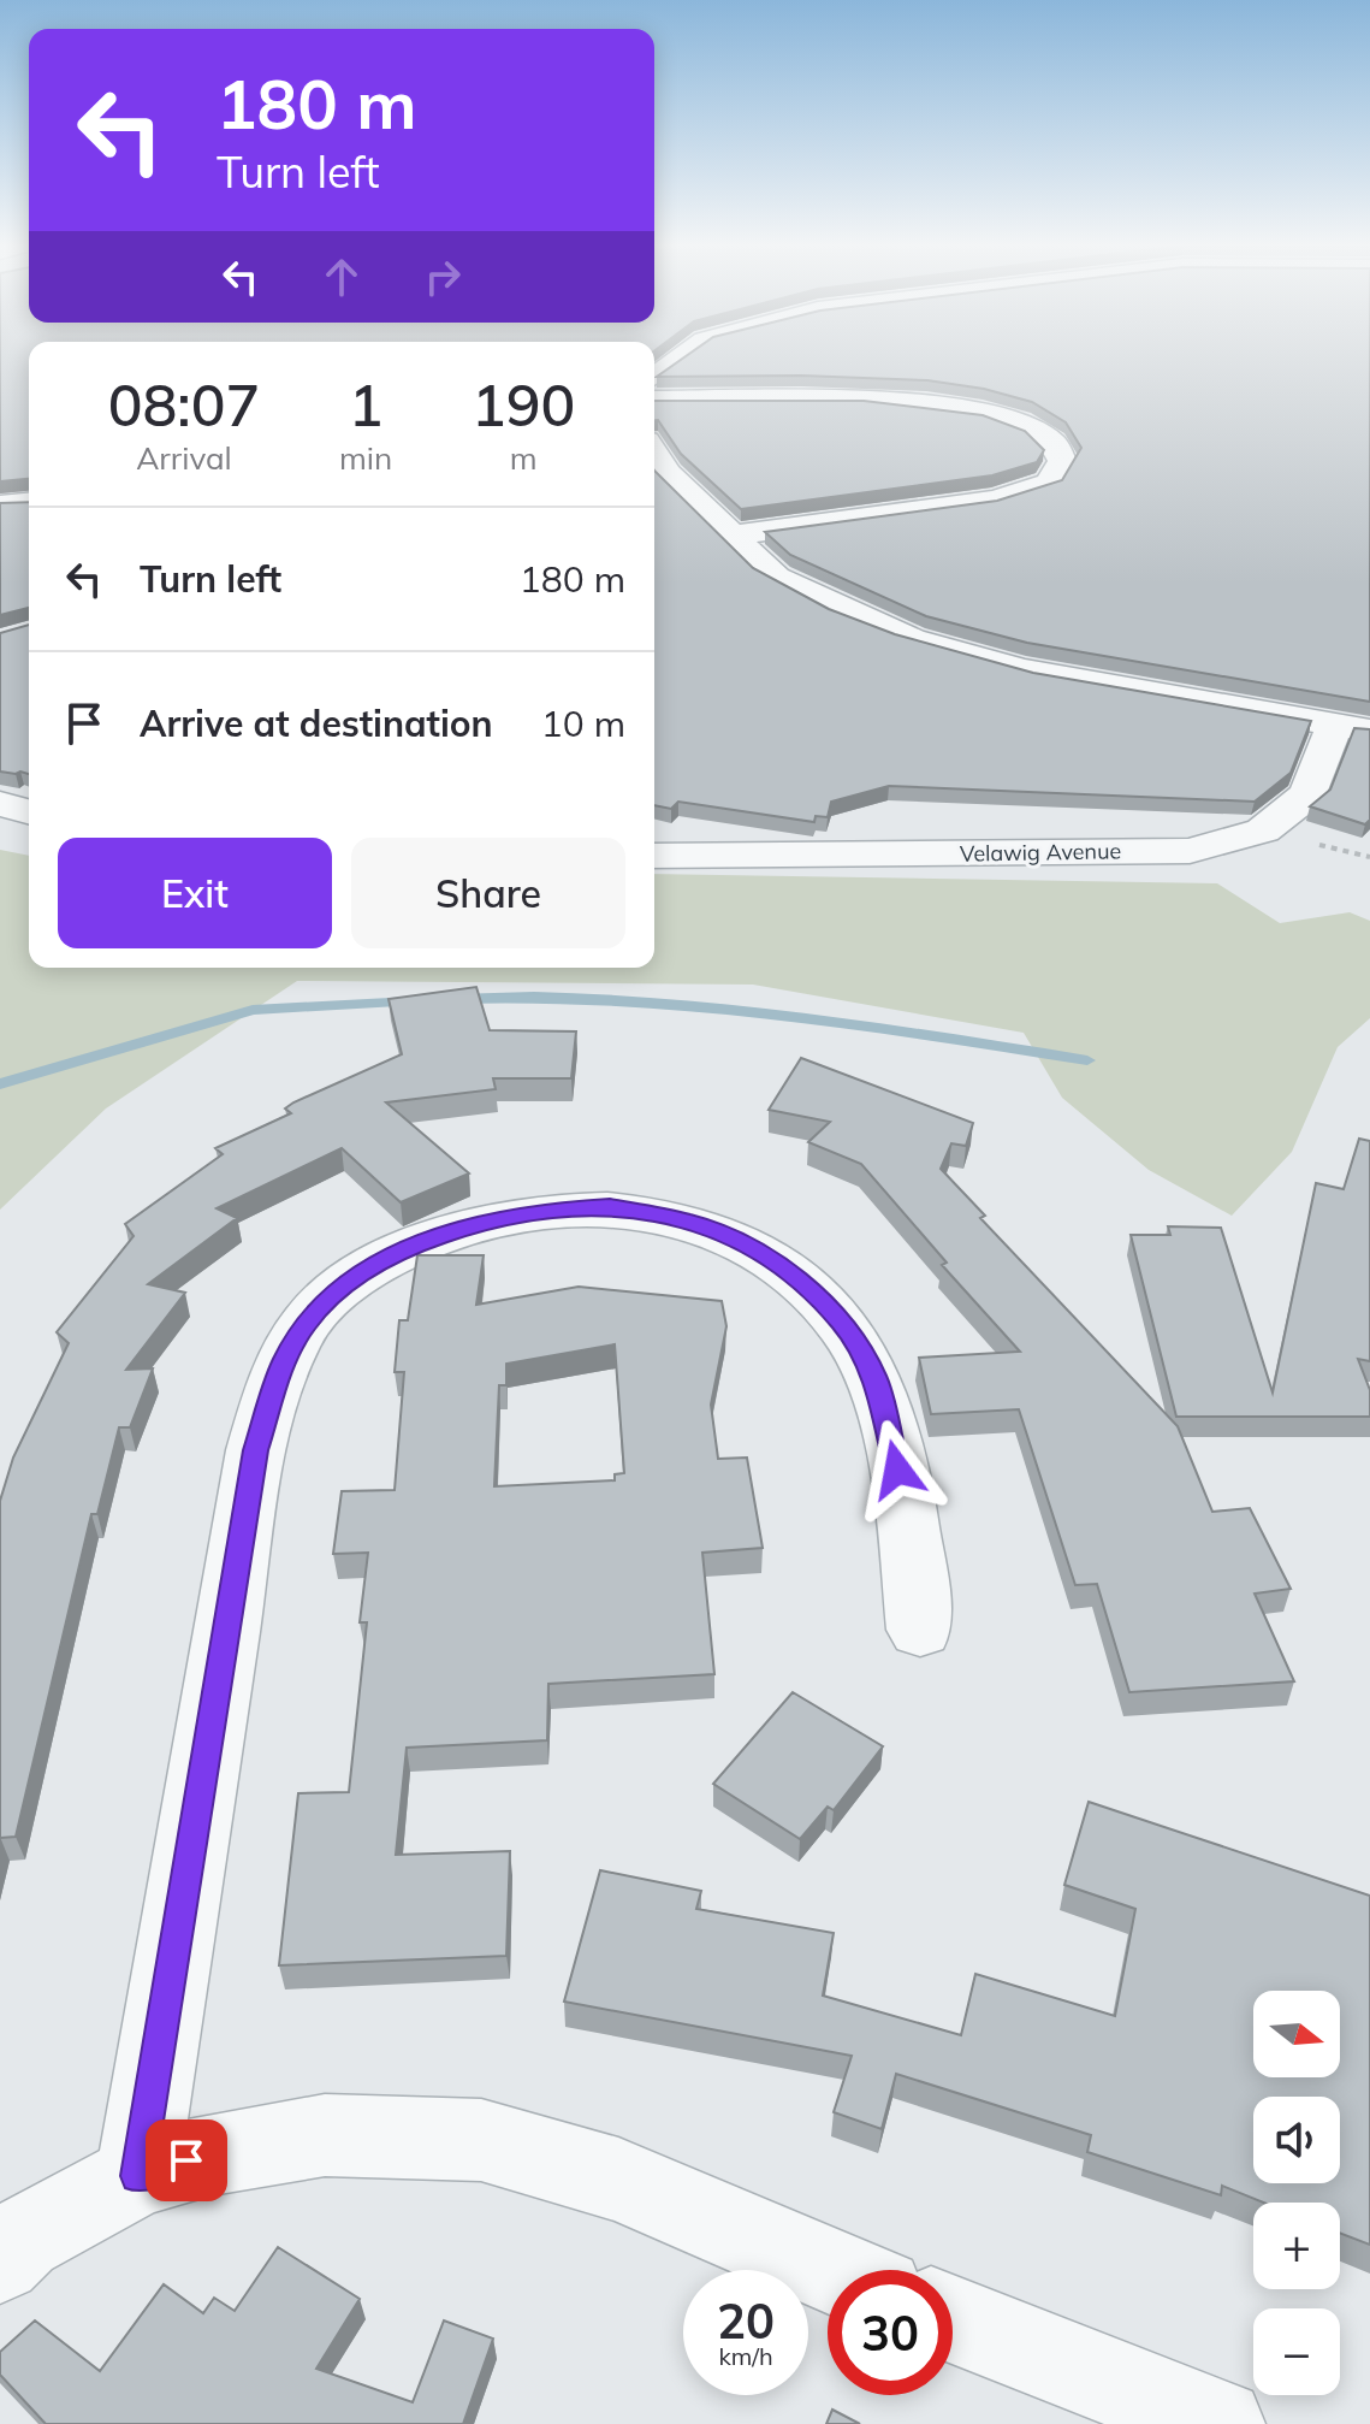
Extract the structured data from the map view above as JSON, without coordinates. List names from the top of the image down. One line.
{"streets":{"street":["Velawig Avenue"]},"north":"right","page":{"turn":["180 m","Turn left"],"eta":["08:07","Arrival","1","min","190","m"],"list":[{"name":"Turn left","value":"180 m"},{"name":"Arrive at destination","value":"10 m"}],"buttons":["Exit","Share"],"map_buttons":["+","−"],"speed":"20 km/h","limit":"30"}}
